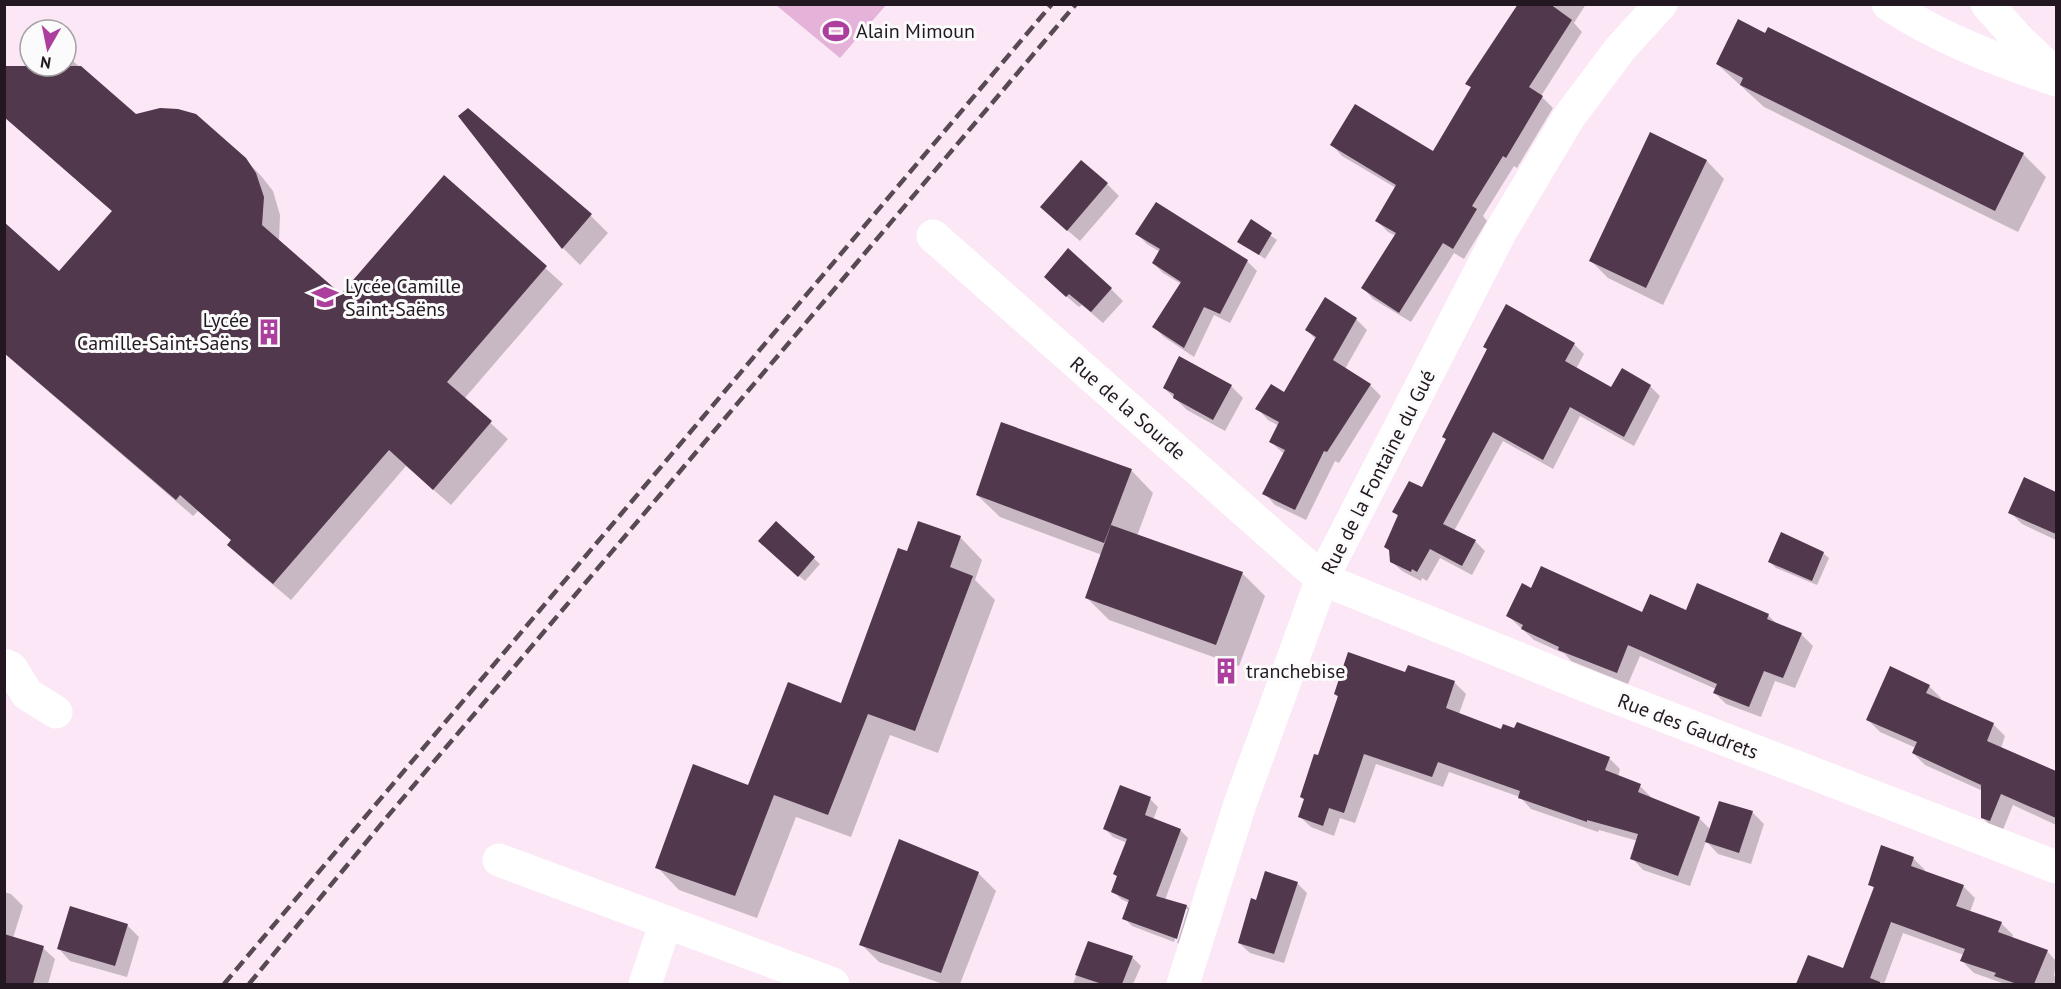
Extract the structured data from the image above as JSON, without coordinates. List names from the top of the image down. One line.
{"streets":{"street":["Rue de la Sourde","Rue de la Fontaine du Gué","Rue des Gaudrets"]},"crossings":[["Rue de la Sourde","Rue de la Fontaine du Gué"],["Rue de la Sourde","Rue des Gaudrets"],["Rue de la Fontaine du Gué","Rue des Gaudrets"]],"places":{"sports":["Alain Mimoun"],"school or university":["Lycée Camille Saint-Saëns"],"building":["Lycée Camille-Saint-Saëns","tranchebise"]},"north":"bottom"}
